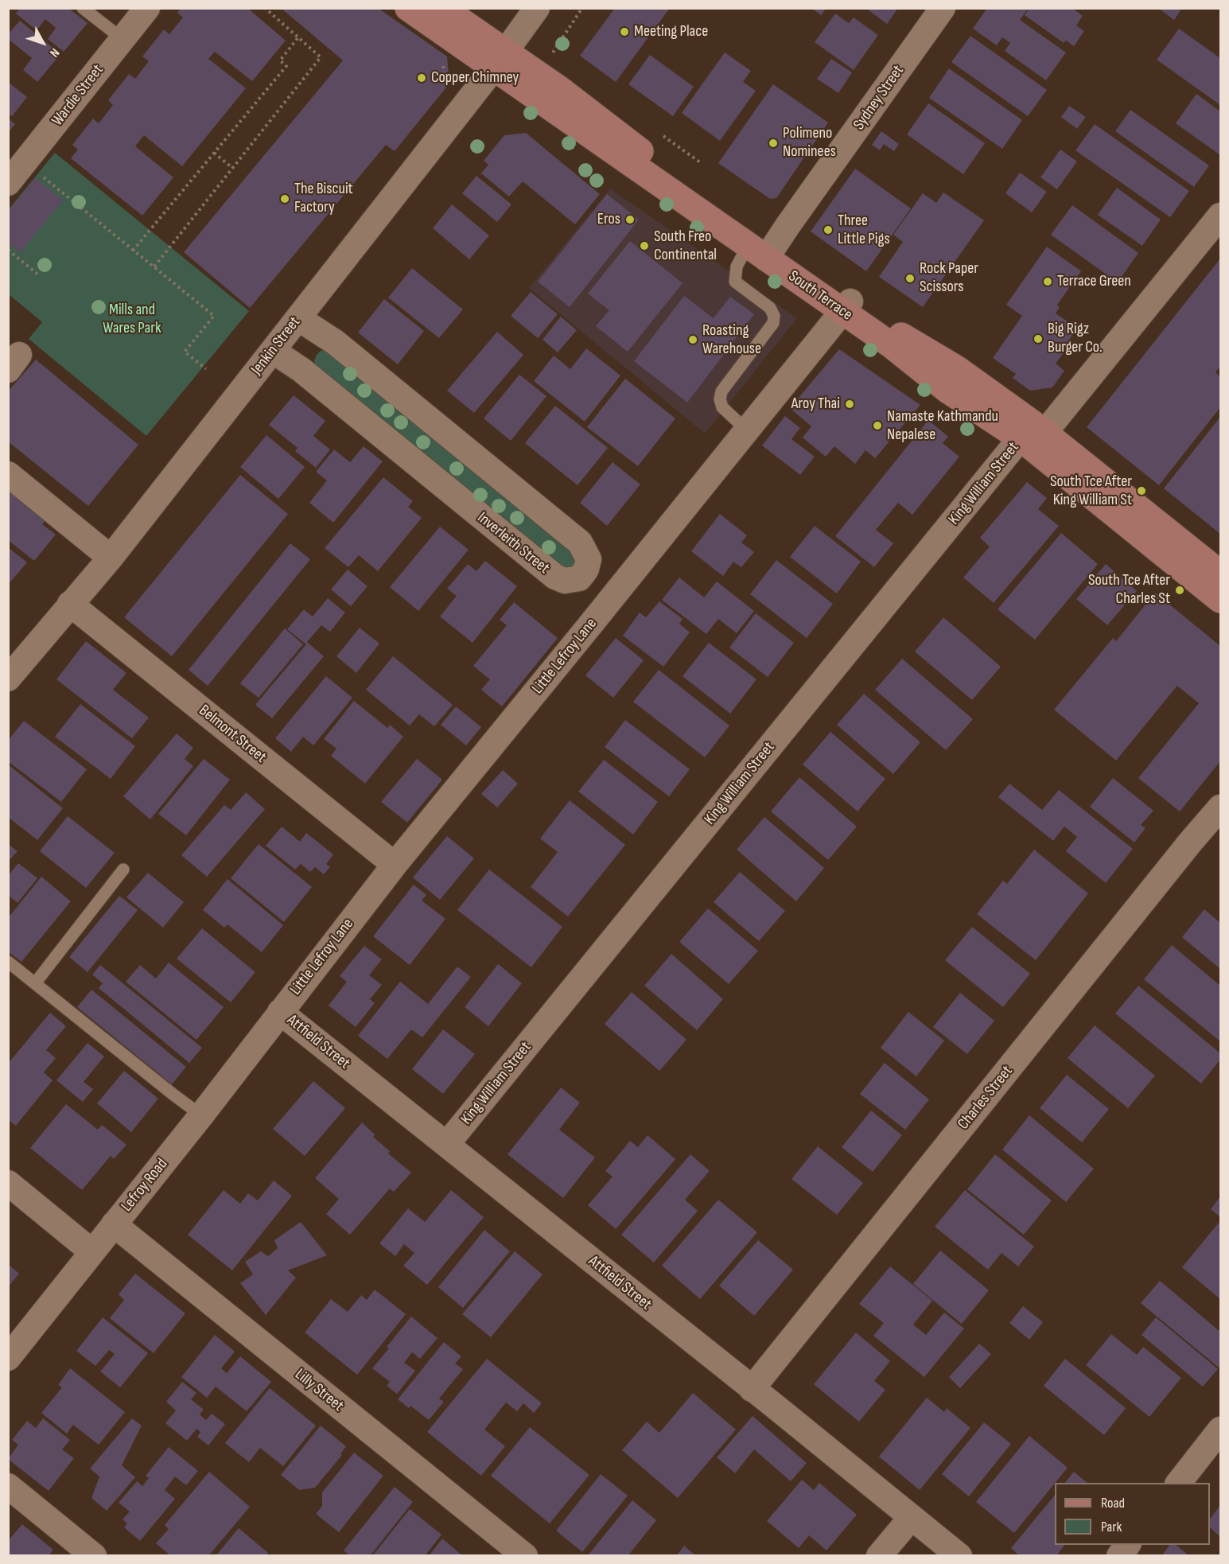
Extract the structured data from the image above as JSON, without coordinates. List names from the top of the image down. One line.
{"streets":{"street":["Wardie Street","Sydney Street","South Terrace","Jenkin Street","King William Street","Inverleith Street","Little Lefroy Lane","Belmont Street","Attfield Street","Charles Street","Lefroy Road","Lilly Street"]},"crossings":[["Sydney Street","South Terrace"],["South Terrace","Jenkin Street"],["South Terrace","King William Street"],["South Terrace","Little Lefroy Lane"],["Jenkin Street","Inverleith Street"],["Jenkin Street","Belmont Street"],["King William Street","Attfield Street"],["Little Lefroy Lane","Belmont Street"],["Little Lefroy Lane","Attfield Street"],["Little Lefroy Lane","Lefroy Road"],["Attfield Street","Charles Street"],["Attfield Street","Lefroy Road"],["Lefroy Road","Lilly Street"]],"parks":["Mills and Wares Park"],"places":["Meeting Place","Copper Chimney","Polimeno Nominees","The Biscuit Factory","Eros","Three Little Pigs","South Freo Continental","Rock Paper Scissors","Terrace Green","Big Rigz Burger Co.","Roasting Warehouse","Aroy Thai","Namaste Kathmandu Nepalese","South Tce After King William St","South Tce After Charles St"],"legend":["Road","Park"],"north":"bottom right"}
